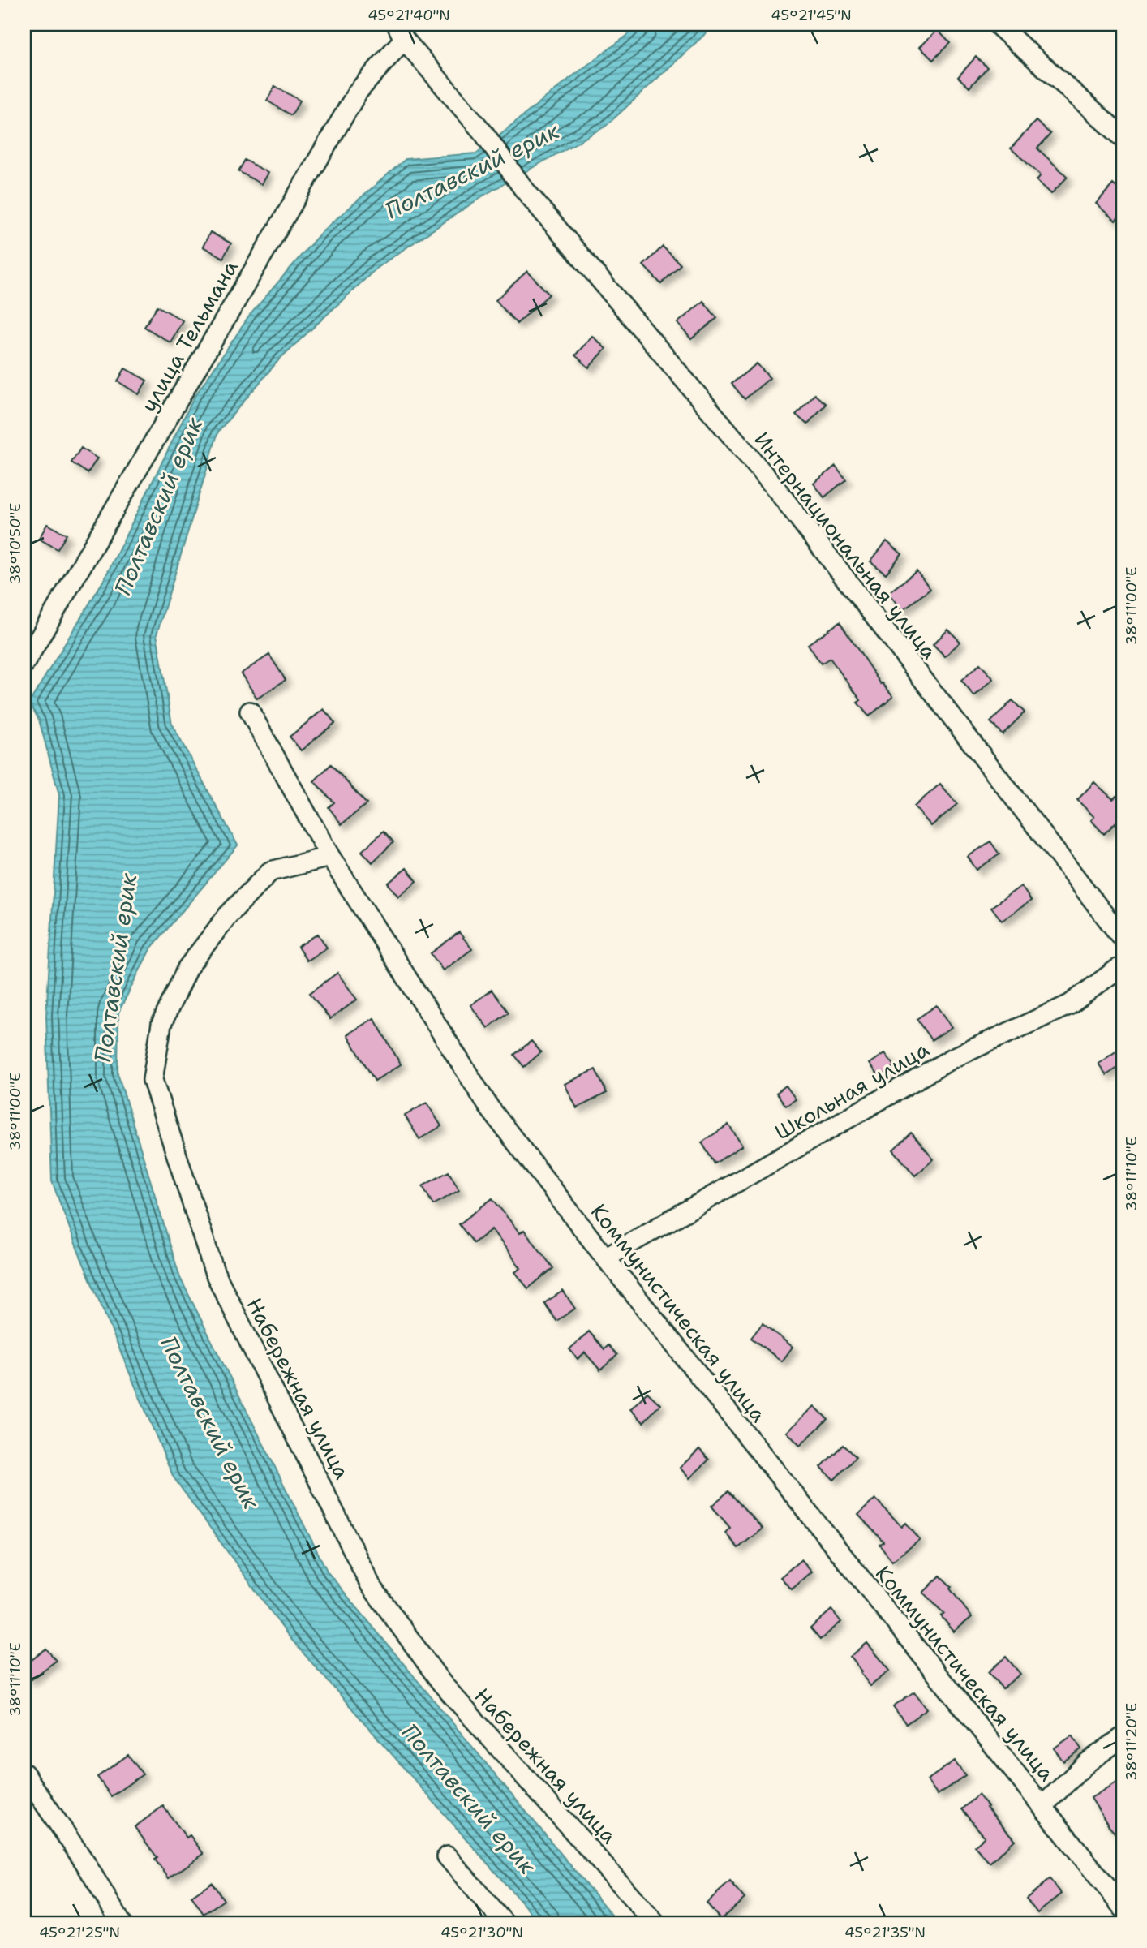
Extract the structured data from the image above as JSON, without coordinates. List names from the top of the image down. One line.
{"streets":{"street":["улица Тельмана","Интернациональная улица","Школьная улица","Коммунистическая улица","Набережная улица"]},"crossings":[["улица Тельмана","Интернациональная улица"],["Школьная улица","Коммунистическая улица"],["Коммунистическая улица","Набережная улица"]],"water":["Полтавский ерик"],"coordinates":["45°21'40\"N","45°21'45\"N","38°10'50\"E","38°11'00\"E","38°11'10\"E","38°11'20\"E","45°21'25\"N","45°21'30\"N","45°21'35\"N"]}
